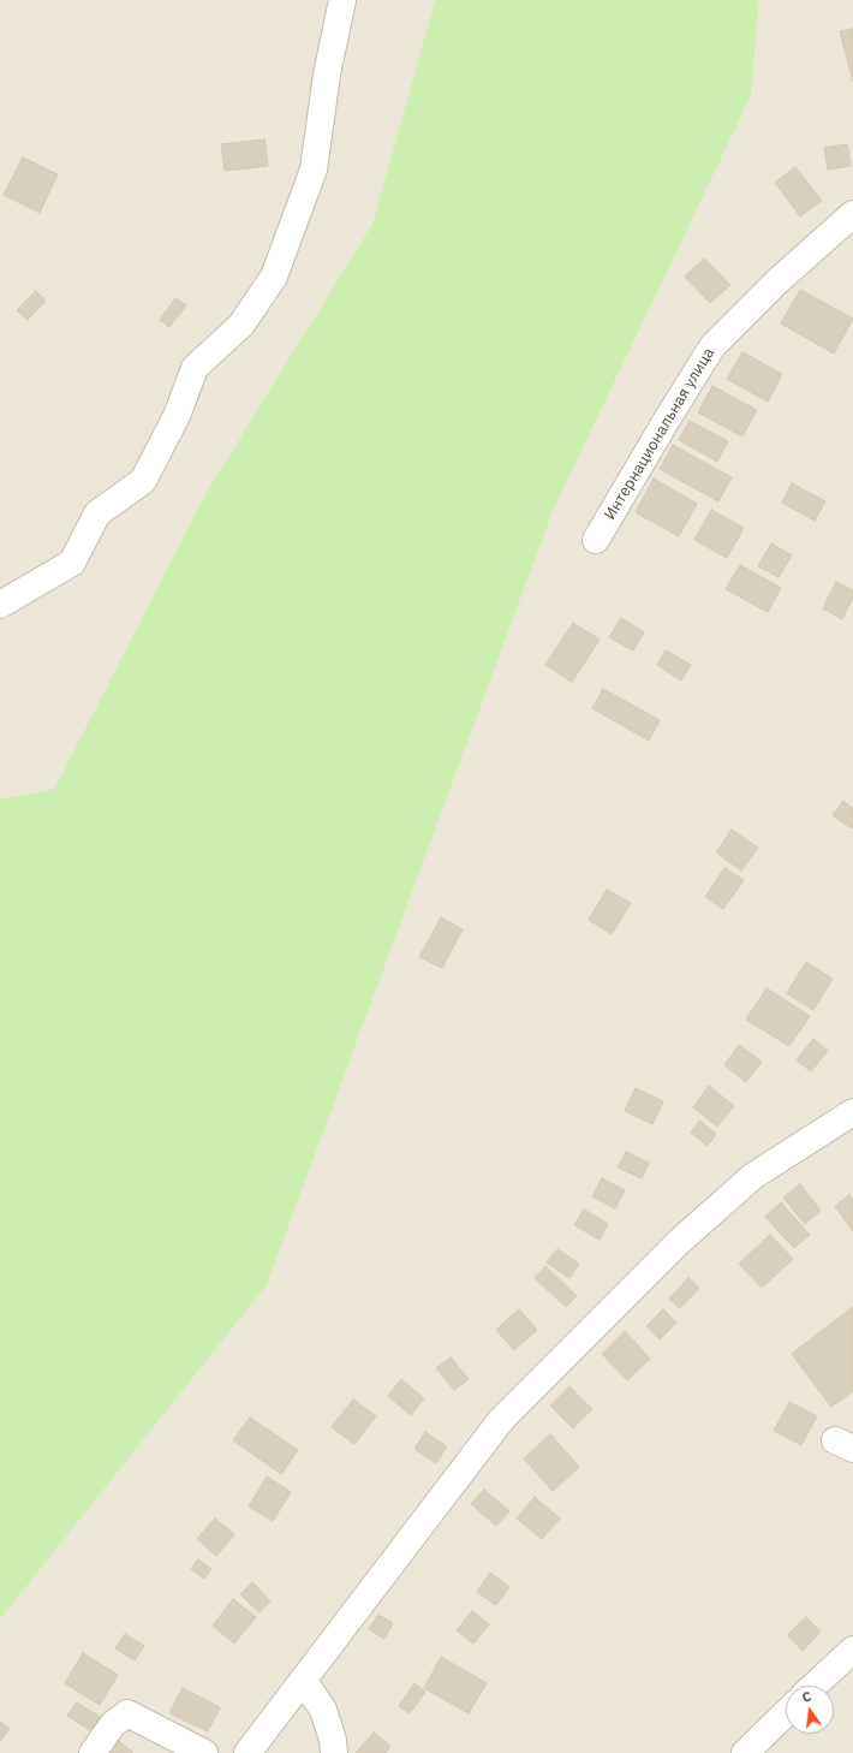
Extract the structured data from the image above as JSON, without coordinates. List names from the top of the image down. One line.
{"streets":{"street":["Интернациональная улица"]},"north":"top"}
